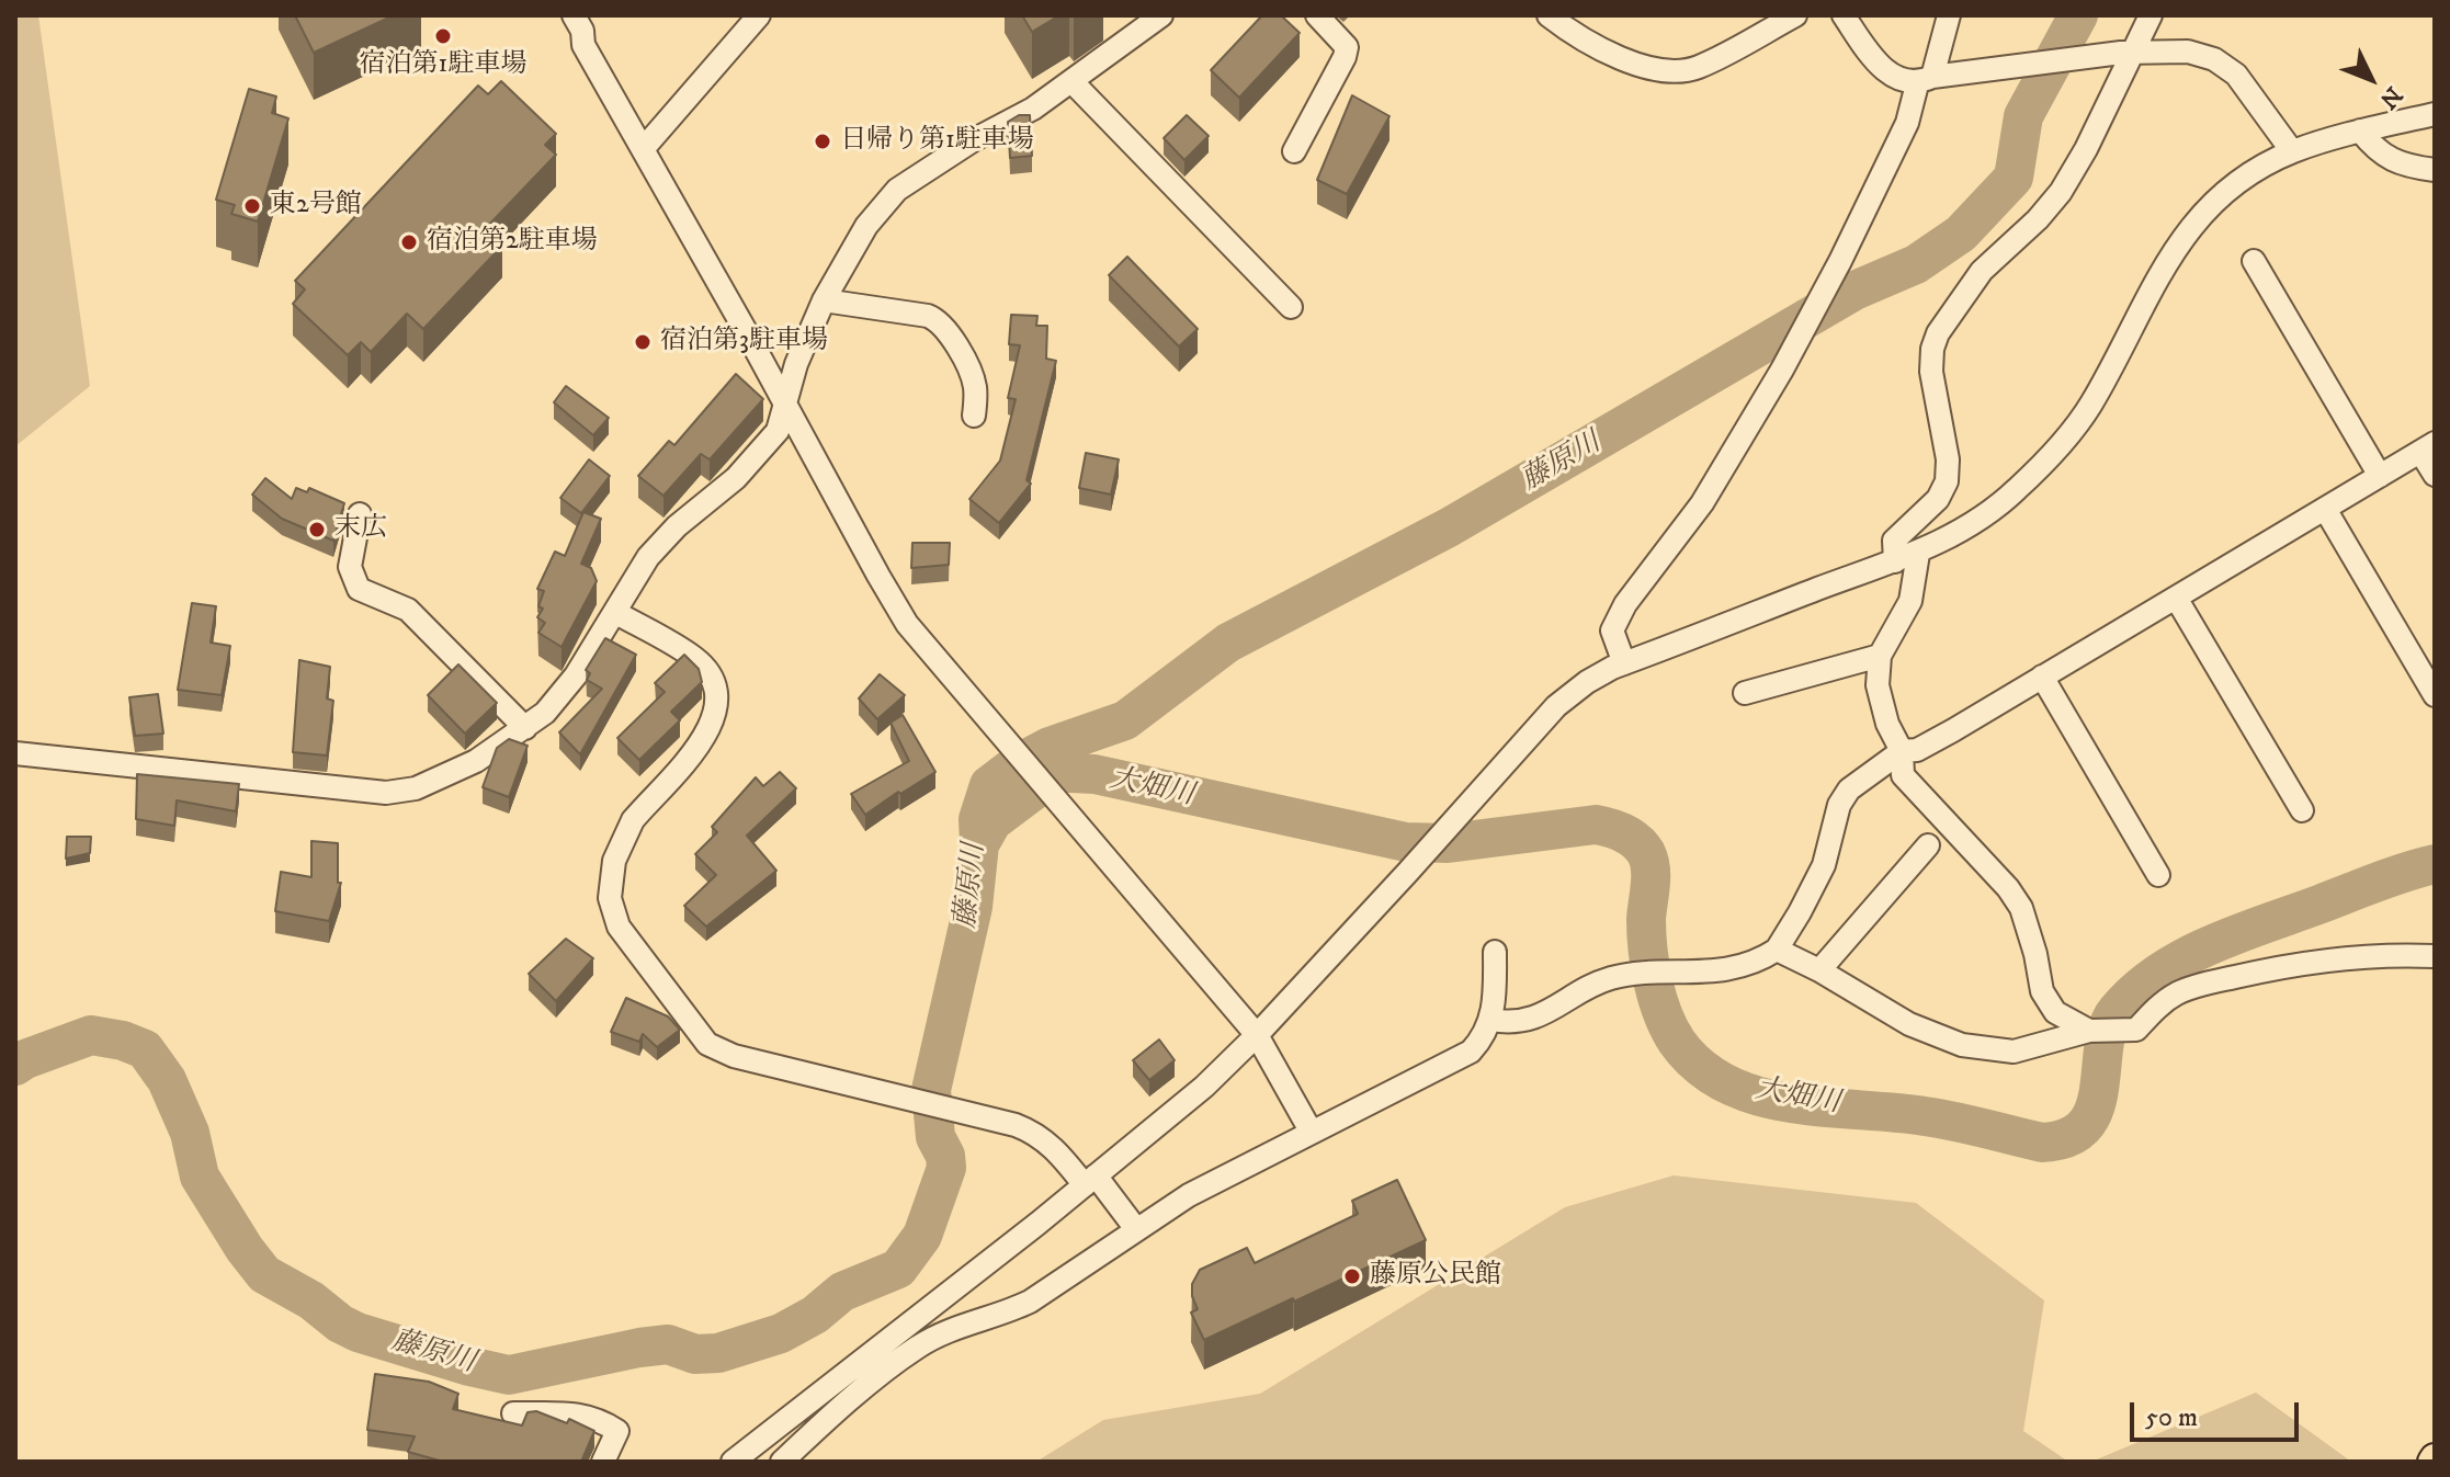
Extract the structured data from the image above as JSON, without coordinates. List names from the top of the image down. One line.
{"water":["藤原川","大畑川"],"places":["宿泊第1駐車場","日帰り第1駐車場","東2号館","宿泊第2駐車場","宿泊第3駐車場","末広","藤原公民館"],"scale_bar":"50 m","north":"bottom right"}
